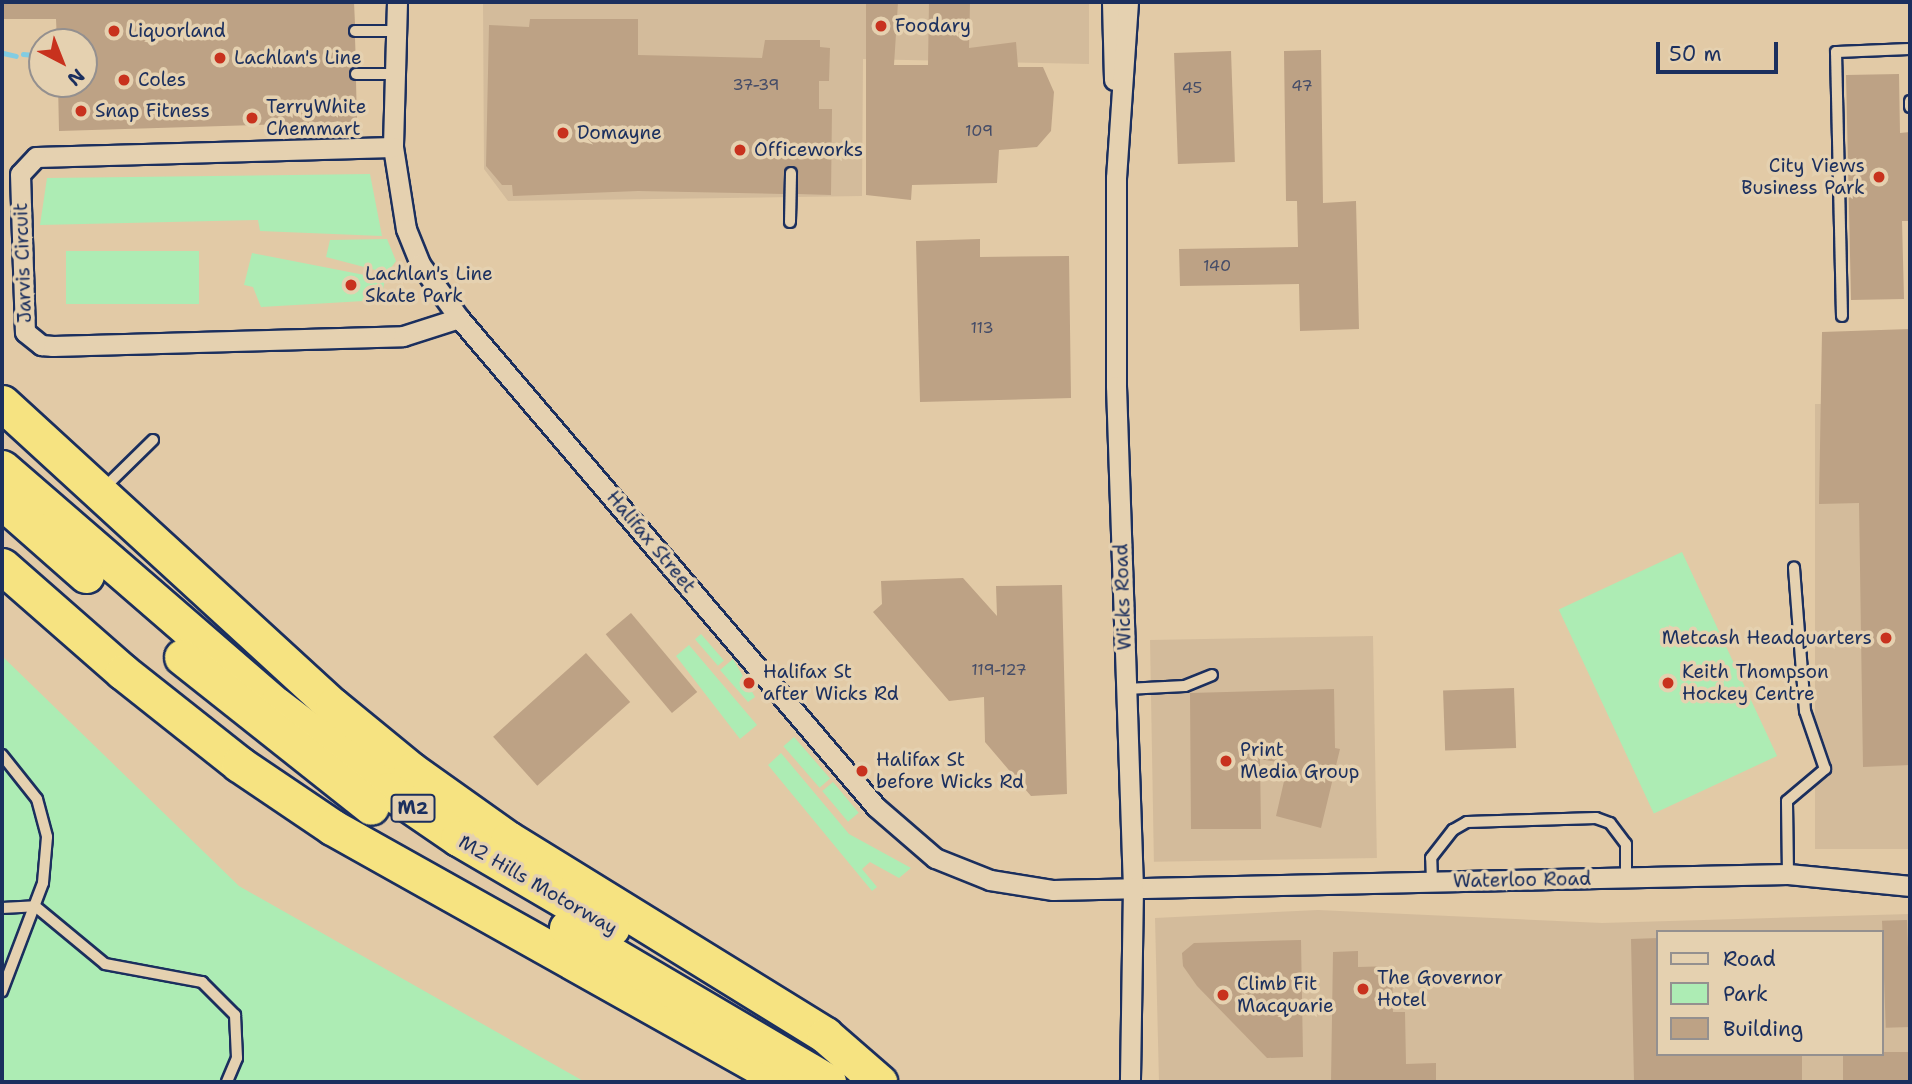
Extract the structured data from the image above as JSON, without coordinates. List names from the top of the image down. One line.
{"streets":{"highway":["M2","M2 Hills Motorway"],"street":["Jarvis Circuit","Halifax Street","Wicks Road","Waterloo Road"]},"crossings":[["Jarvis Circuit","Halifax Street"],["Halifax Street","Wicks Road"],["Halifax Street","Waterloo Road"],["Wicks Road","Waterloo Road"]],"places":["Foodary","Liquorland","Lachlan's Line","Coles","Snap Fitness","TerryWhite Chemmart","Domayne","Officeworks","City Views Business Park","Lachlan's Line Skate Park","Metcash Headquarters","Halifax St after Wicks Rd","Keith Thompson Hockey Centre","Print Media Group","Halifax St before Wicks Rd","The Governor Hotel","Climb Fit Macquarie"],"house_numbers":["37-39","47","45","109","140","113","119-127"],"legend":["Road","Park","Building"],"scale_bar":"50 m","north":"bottom right"}
